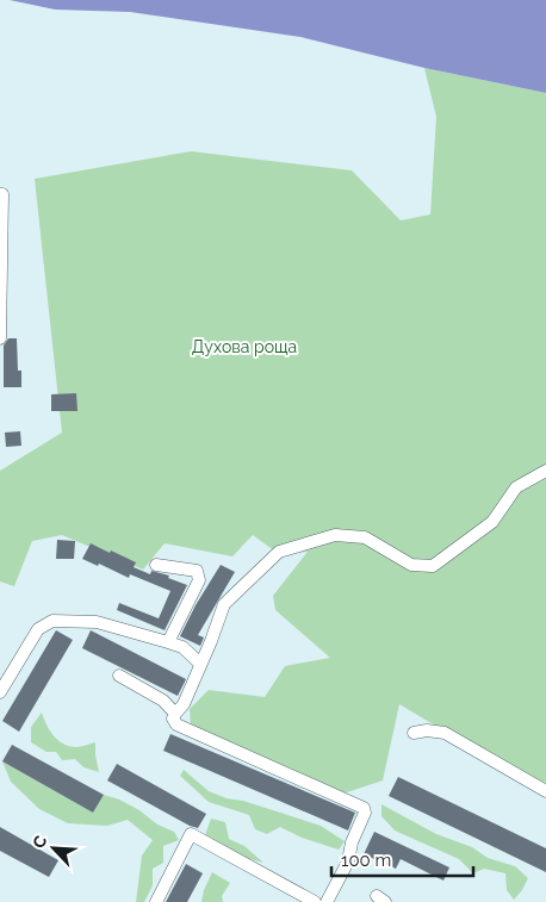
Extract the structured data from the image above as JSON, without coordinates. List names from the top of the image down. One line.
{"parks":["Духова роща"],"scale_bar":"100 m","north":"top left"}
